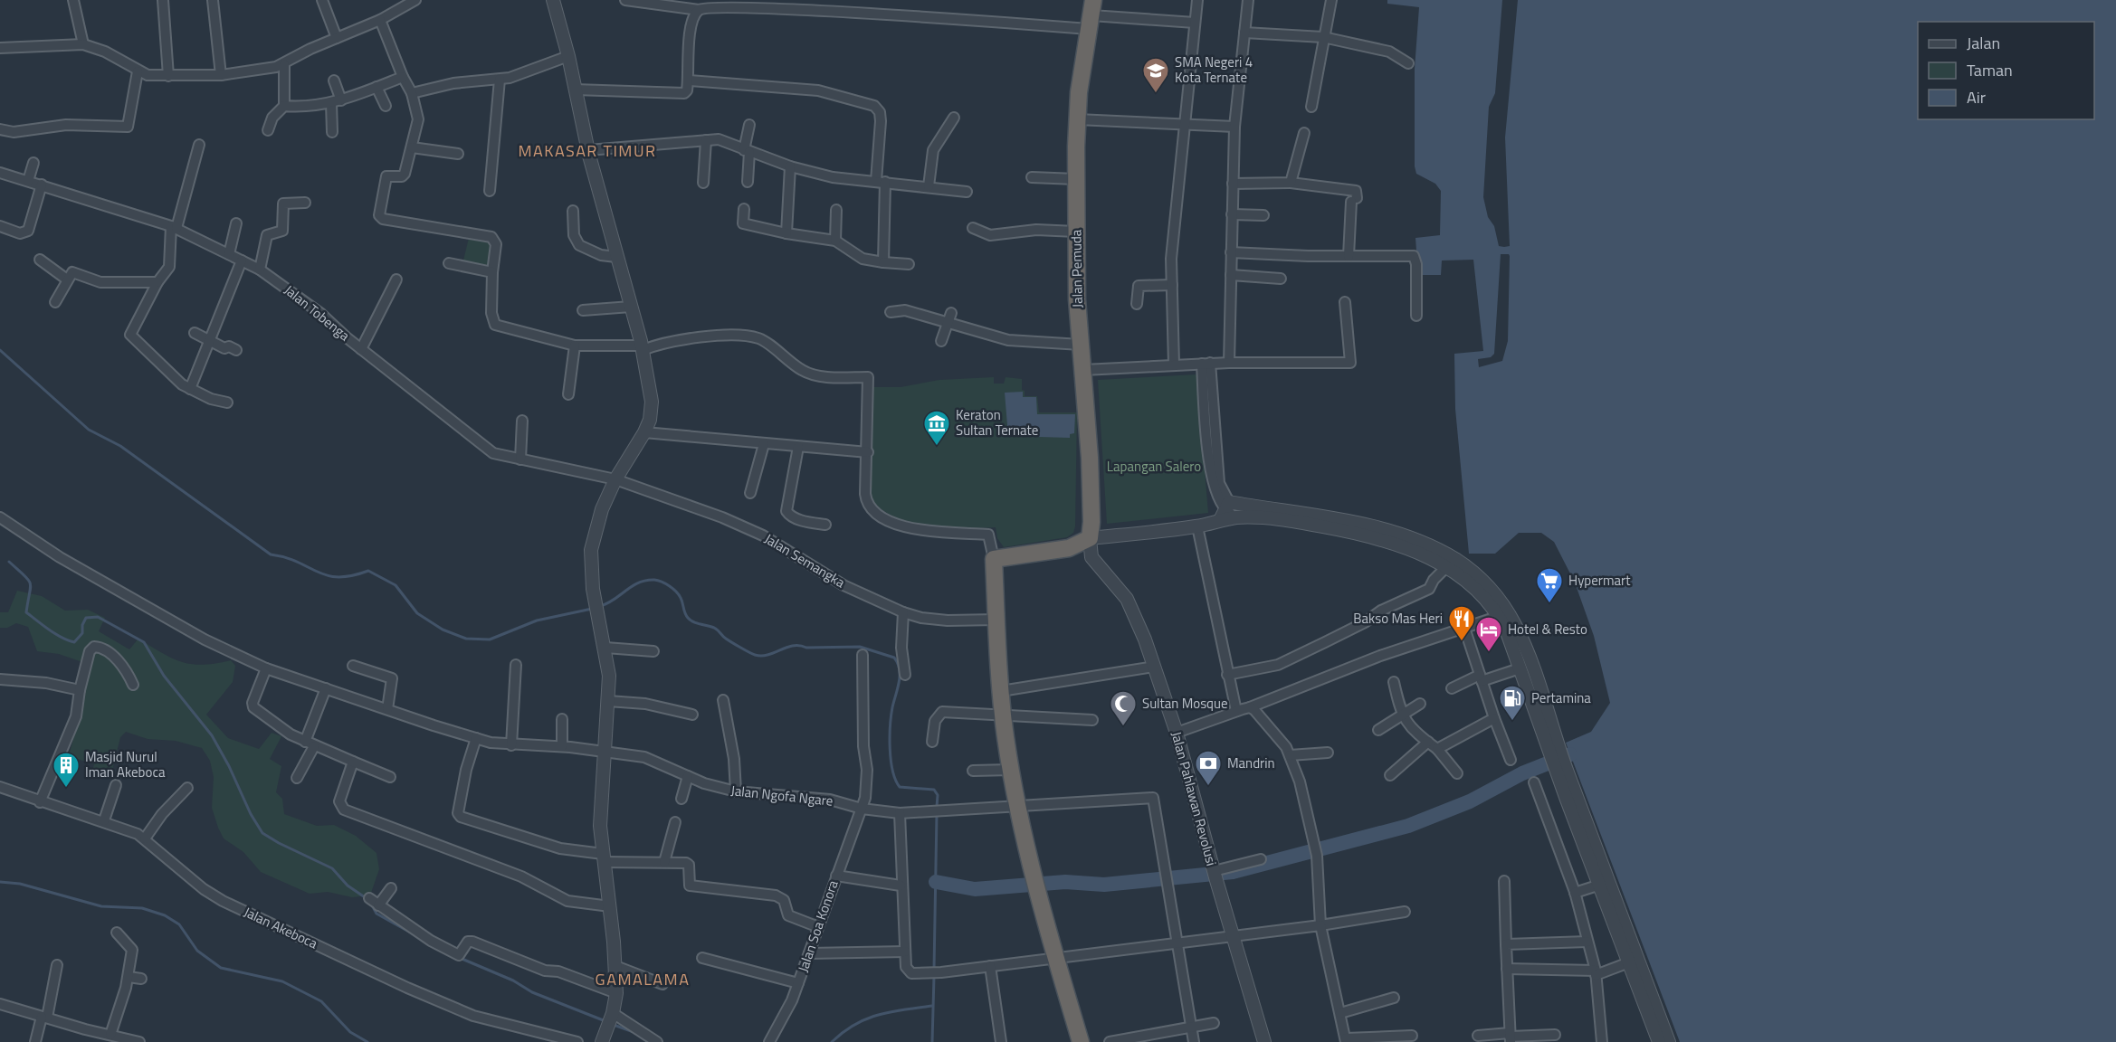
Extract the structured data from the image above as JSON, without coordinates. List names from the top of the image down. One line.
{"streets":{"highway":["Jalan Pemuda"],"street":["Jalan Tobenga","Jalan Semangka","Jalan Ngofa Ngare","Jalan Pahlawan Revolusi","Jalan Soa Konora","Jalan Akeboca"]},"crossings":[["Jalan Tobenga","Jalan Semangka"],["Jalan Ngofa Ngare","Jalan Soa Konora"]],"districts":["MAKASAR TIMUR","GAMALAMA"],"parks":["Lapangan Salero"],"places":{"school or university":["SMA Negeri 4 Kota Ternate"],"museum":["Keraton Sultan Ternate"],"supermarket":["Hypermart"],"restaurant":["Bakso Mas Heri"],"hotel":["Hotel & Resto"],"fuel station":["Pertamina"],"mosque":["Sultan Mosque"],"bank":["Mandrin"],"building":["Masjid Nurul Iman Akeboca"]},"legend":["Jalan","Taman","Air"]}
